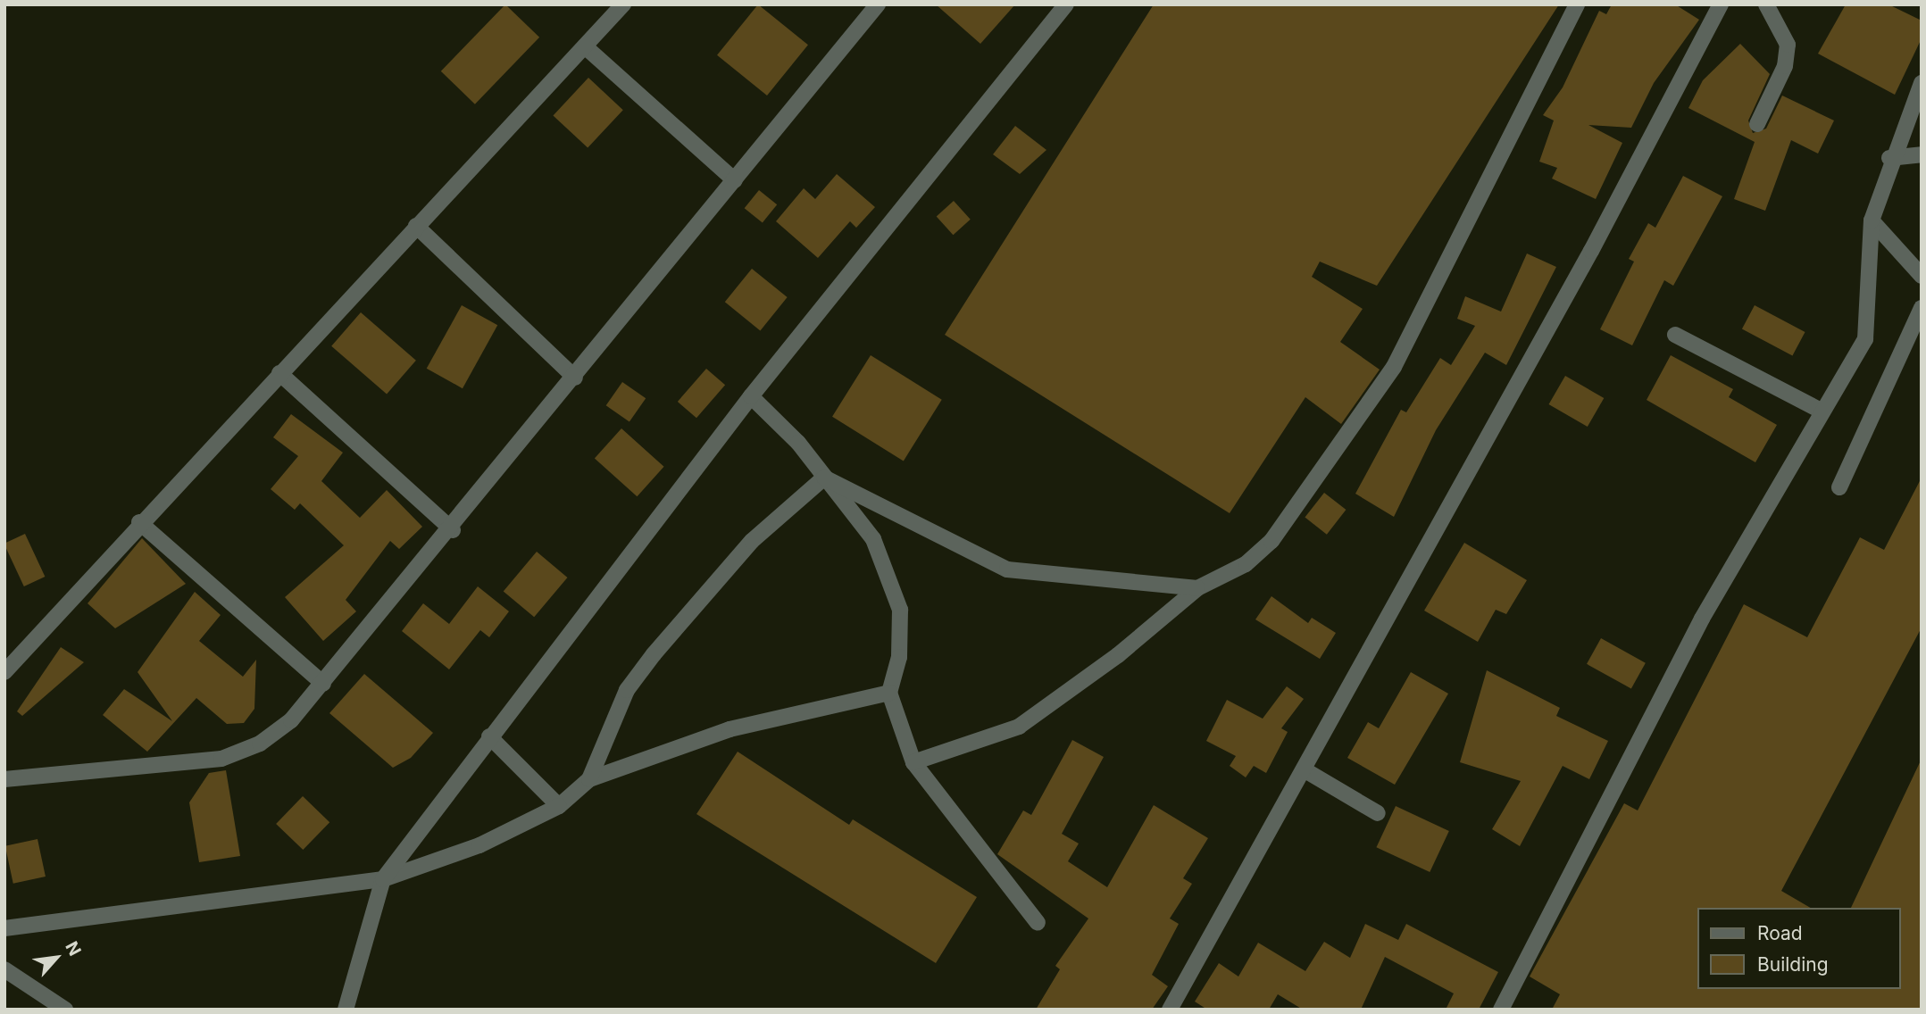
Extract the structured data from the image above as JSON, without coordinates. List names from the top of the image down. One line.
{"legend":["Road","Building"],"north":"top right"}
